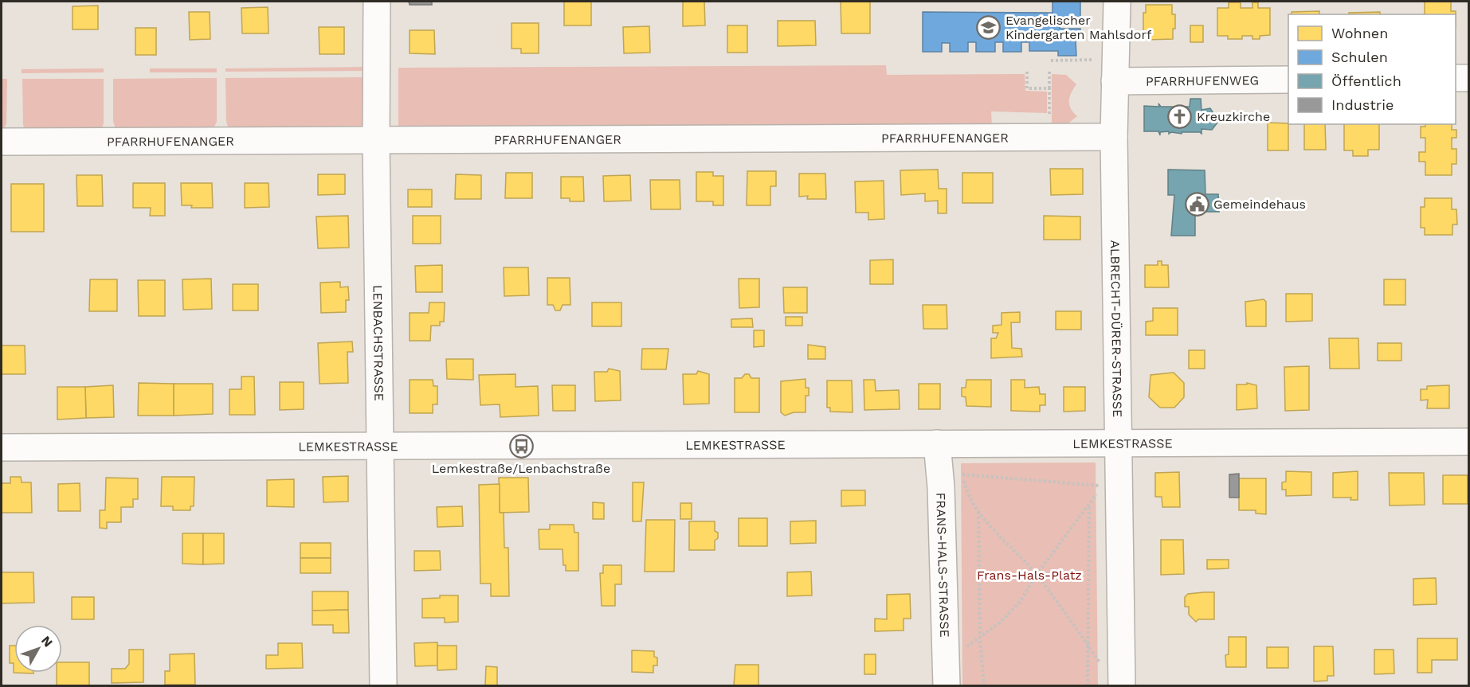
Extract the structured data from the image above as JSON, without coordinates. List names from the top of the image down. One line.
{"streets":{"street":["PFARRHUFENWEG","PFARRHUFENANGER","ALBRECHT-DÜRER-STRASSE","LENBACHSTRASSE","LEMKESTRASSE","FRANS-HALS-STRASSE"]},"crossings":[["PFARRHUFENWEG","ALBRECHT-DÜRER-STRASSE"],["PFARRHUFENANGER","ALBRECHT-DÜRER-STRASSE"],["PFARRHUFENANGER","LENBACHSTRASSE"],["ALBRECHT-DÜRER-STRASSE","LEMKESTRASSE"],["LENBACHSTRASSE","LEMKESTRASSE"],["LEMKESTRASSE","FRANS-HALS-STRASSE"]],"parks":["Frans-Hals-Platz"],"places":{"school or university":["Evangelischer Kindergarten Mahlsdorf"],"church":["Kreuzkirche"],"public building":["Gemeindehaus"],"bus stop":["Lemkestraße/Lenbachstraße"]},"legend":["Wohnen","Schulen","Öffentlich","Industrie"],"north":"top right"}
